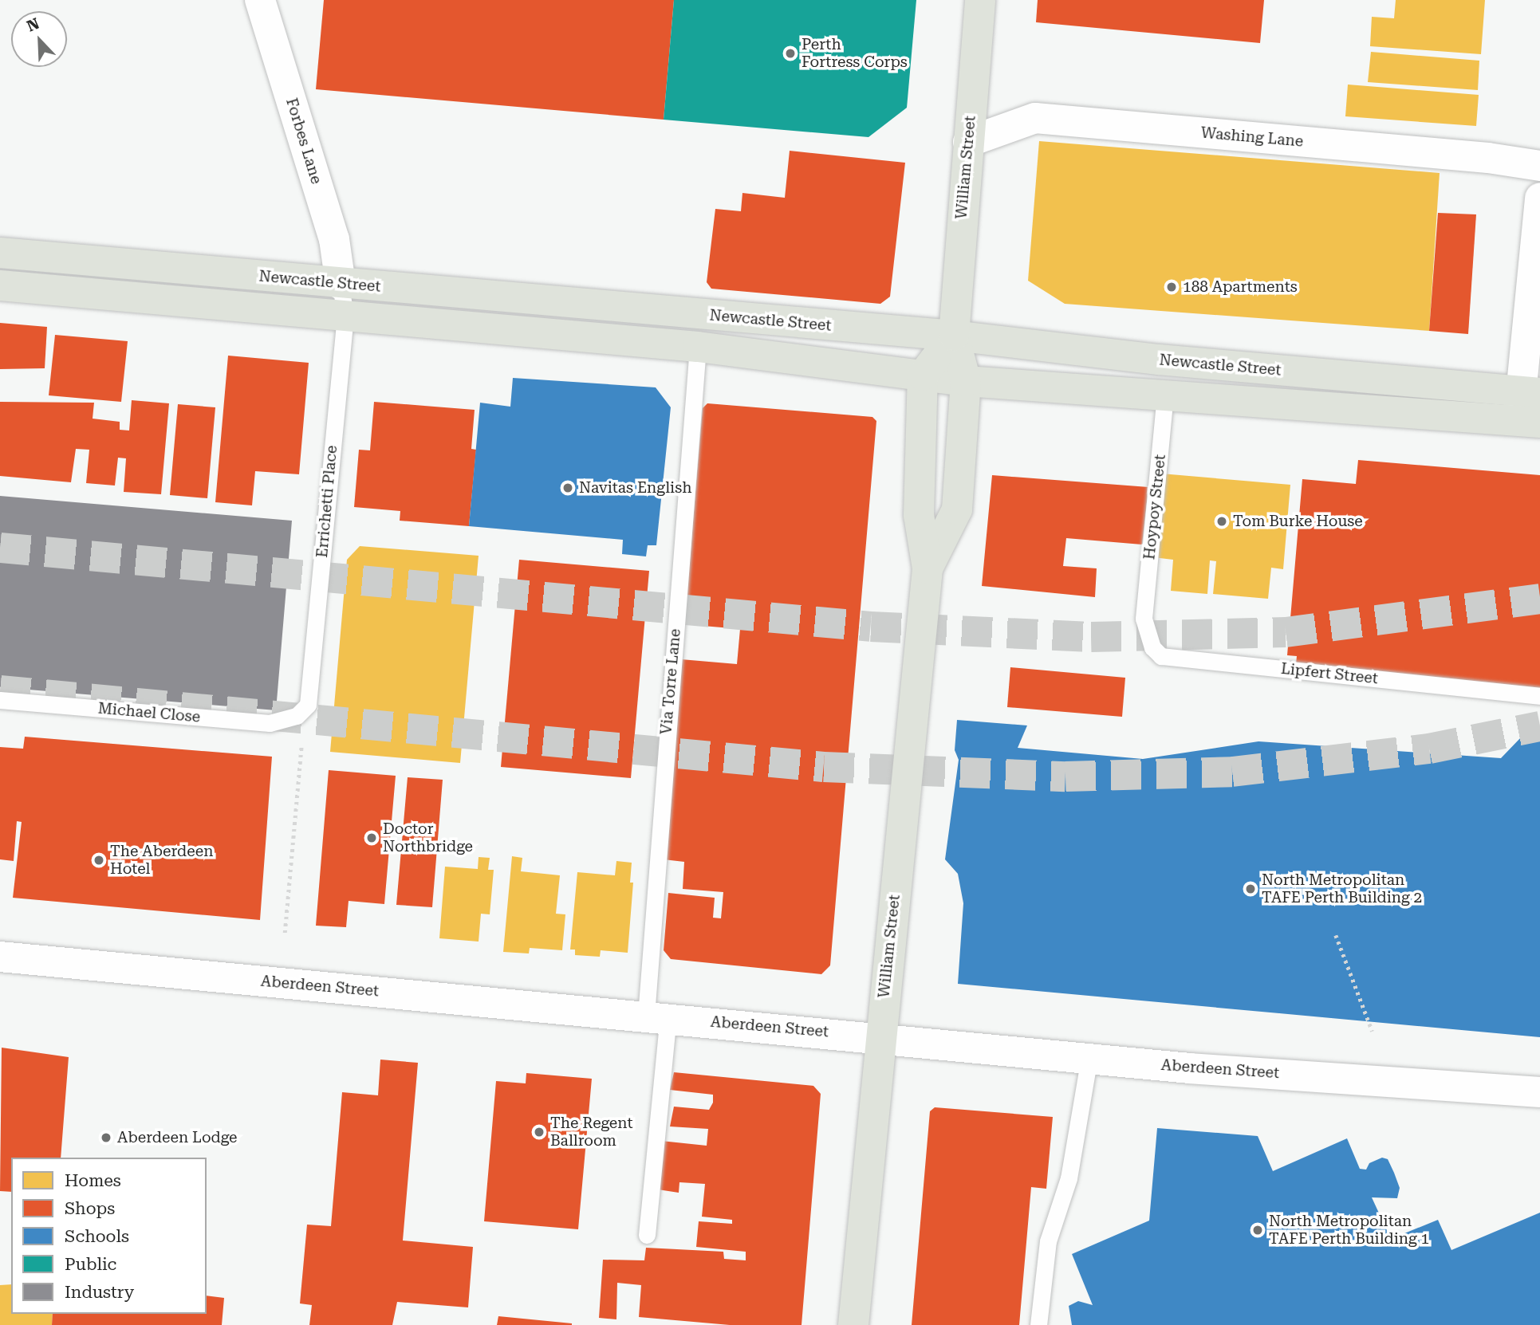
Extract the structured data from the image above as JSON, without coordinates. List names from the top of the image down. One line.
{"streets":{"main road":["William Street","Newcastle Street"],"street":["Washing Lane","Forbes Lane","Aberdeen Street"],"lane":["Errichetti Place","Hoypoy Street","Lipfert Street","Via Torre Lane","Michael Close"]},"crossings":[["Washing Lane","William Street"],["Forbes Lane","Newcastle Street"],["Forbes Lane","Errichetti Place"],["William Street","Newcastle Street"],["William Street","Aberdeen Street"],["Newcastle Street","Errichetti Place"],["Newcastle Street","Hoypoy Street"],["Newcastle Street","Via Torre Lane"],["Errichetti Place","Michael Close"],["Hoypoy Street","Lipfert Street"],["Via Torre Lane","Aberdeen Street"]],"places":["Perth Fortress Corps","188 Apartments","Navitas English","Tom Burke House","Doctor Northbridge","The Aberdeen Hotel","North Metropolitan TAFE Perth Building 2","The Regent Ballroom","Aberdeen Lodge","North Metropolitan TAFE Perth Building 1"],"legend":["Homes","Shops","Schools","Public","Industry"],"north":"top left"}
